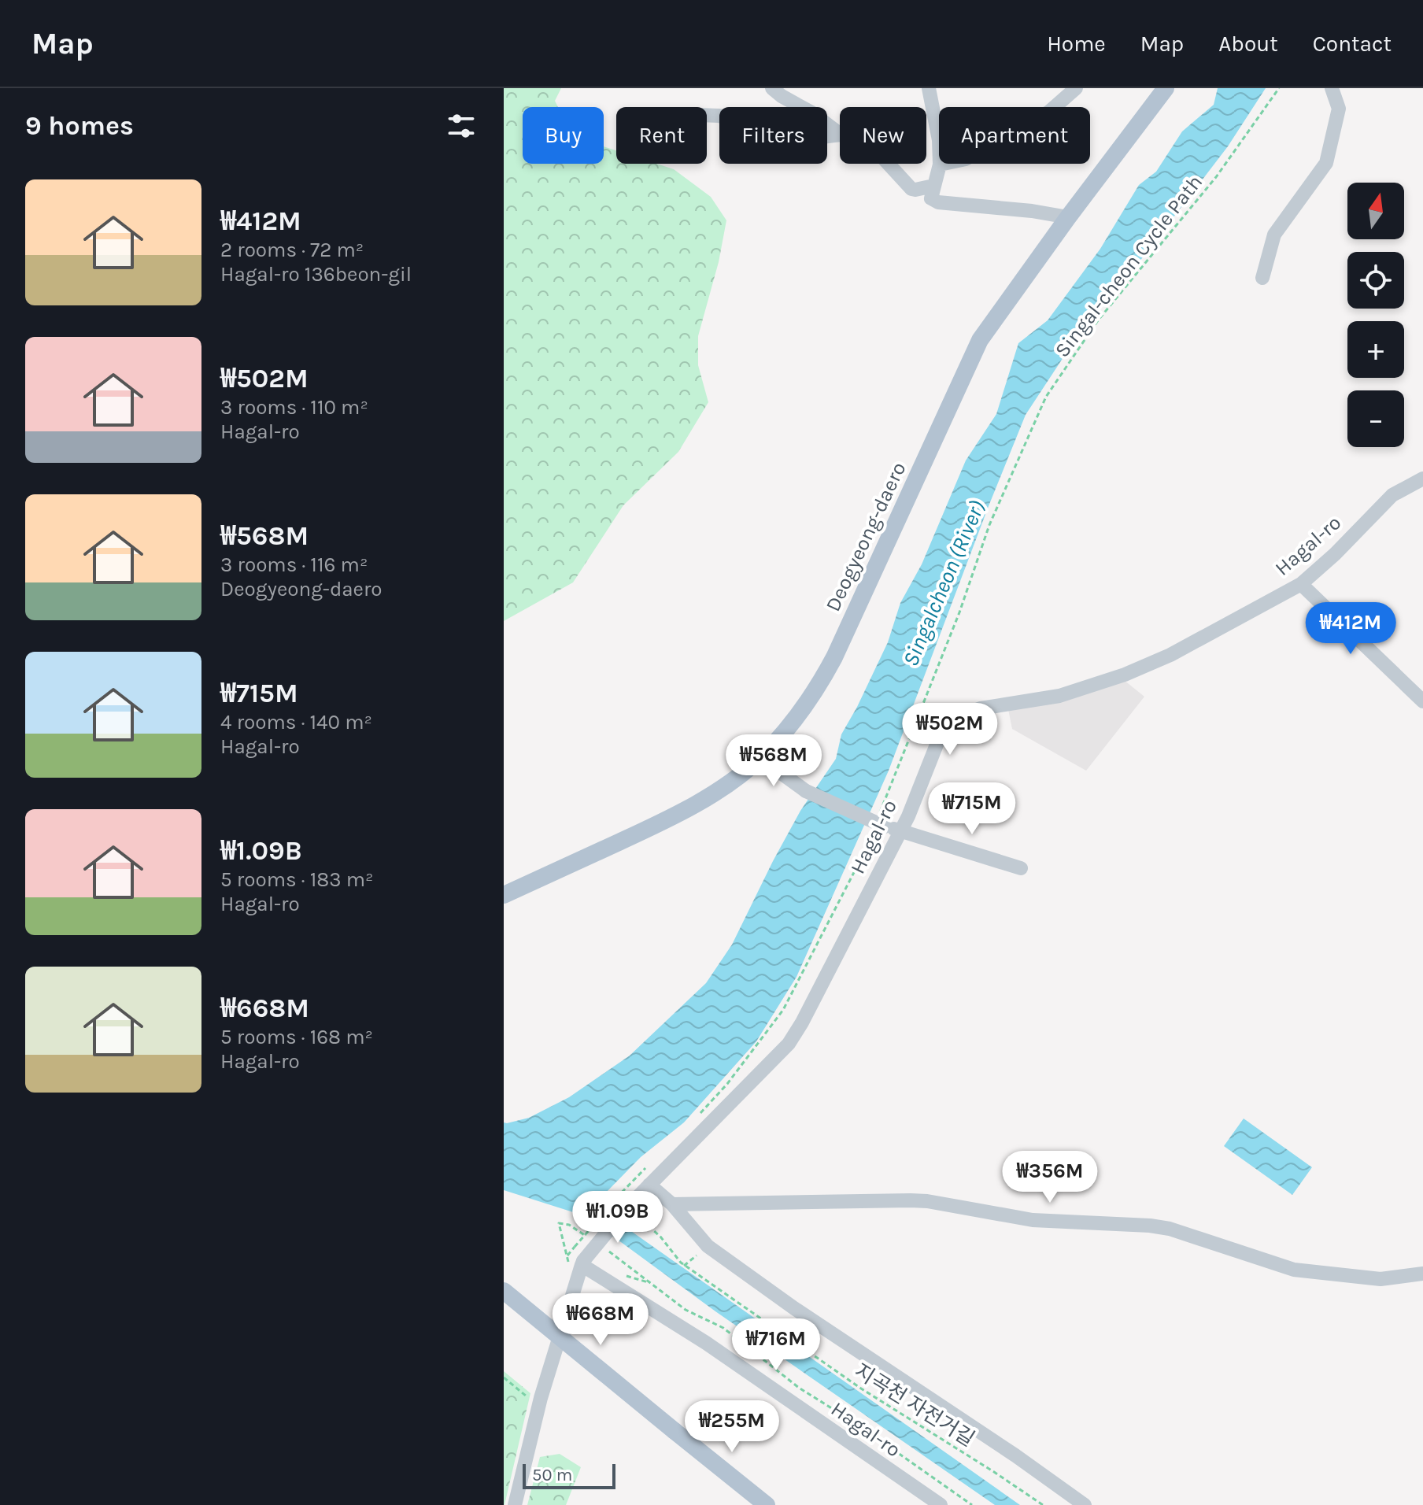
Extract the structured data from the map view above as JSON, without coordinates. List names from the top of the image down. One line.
{"streets":{"main road":["Deogyeong-daero"],"street":["Hagal-ro"],"path":["Singal-cheon Cycle Path","지곡천 자전거길"]},"crossings":[["Hagal-ro","지곡천 자전거길"]],"water":["Singalcheon (River)"],"scale_bar":"50 m","north":"top","page":{"header":"Map","nav":["Home","Map","About","Contact"],"heading":"9 homes","chip":["Buy","Rent","Filters","New","Apartment"],"list":[{"name":"₩412M","note":"2 rooms · 72 m² · Hagal-ro 136beon-gil"},{"name":"₩502M","note":"3 rooms · 110 m² · Hagal-ro"},{"name":"₩568M","note":"3 rooms · 116 m² · Deogyeong-daero"},{"name":"₩715M","note":"4 rooms · 140 m² · Hagal-ro"},{"name":"₩1.09B","note":"5 rooms · 183 m² · Hagal-ro"},{"name":"₩668M","note":"5 rooms · 168 m² · Hagal-ro"}],"map_buttons":["+","−"],"price":["₩412M","₩502M","₩568M","₩715M","₩356M","₩1.09B","₩668M","₩716M","₩255M"],"scale":"50 m"}}
